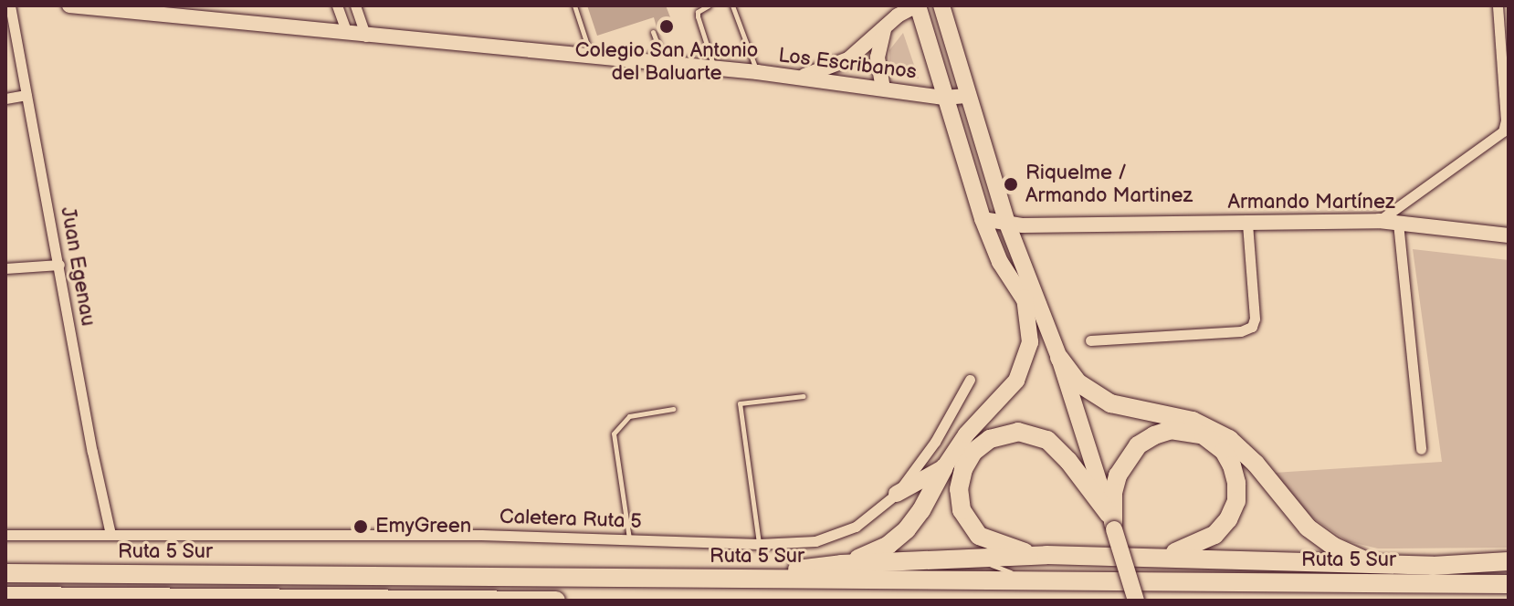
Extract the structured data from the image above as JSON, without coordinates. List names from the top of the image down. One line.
{"streets":{"highway":["Ruta 5 Sur"],"main road":["Los Escribanos","Armando Martínez"],"street":["Juan Egenau","Caletera Ruta 5"]},"crossings":[["Juan Egenau","Caletera Ruta 5"]],"places":["Colegio San Antonio del Baluarte","Riquelme / Armando Martinez","EmyGreen"]}
